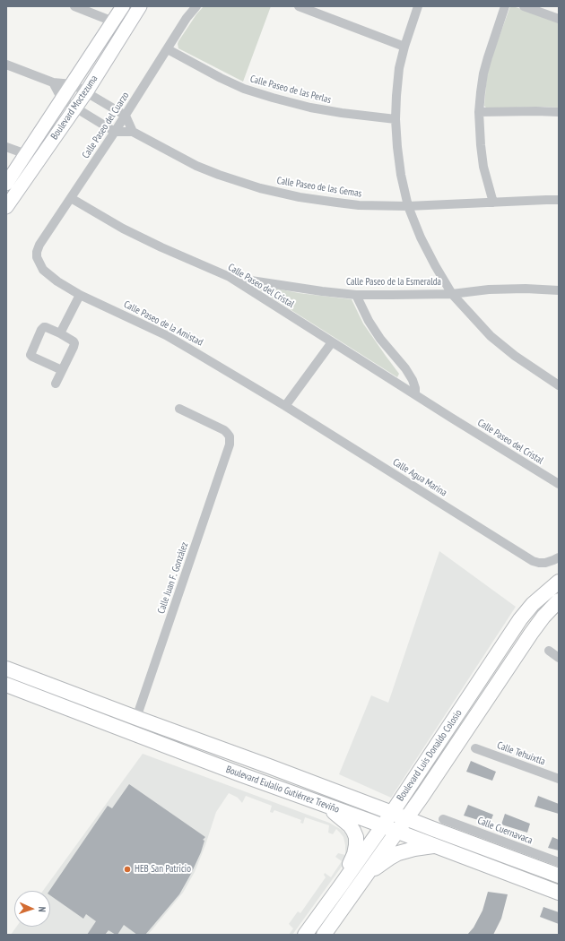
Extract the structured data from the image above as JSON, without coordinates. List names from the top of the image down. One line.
{"streets":{"main road":["Boulevard Moctezuma","Boulevard Luis Donaldo Colosio","Boulevard Eulalio Gutiérrez Treviño"],"street":["Calle Paseo de las Perlas","Calle Paseo del Cuarzo","Calle Paseo de las Gemas","Calle Paseo de la Esmeralda","Calle Paseo del Cristal","Calle Paseo de la Amistad","Calle Agua Marina","Calle Juan F. González","Calle Tehuixtla","Calle Cuernavaca"]},"crossings":[["Calle Paseo de las Perlas","Calle Paseo del Cuarzo"],["Calle Paseo del Cuarzo","Calle Paseo de las Gemas"],["Calle Paseo del Cuarzo","Calle Paseo del Cristal"],["Calle Paseo del Cuarzo","Calle Paseo de la Amistad"],["Calle Paseo de la Esmeralda","Calle Paseo del Cristal"],["Calle Paseo de la Amistad","Calle Agua Marina"],["Calle Juan F. González","Boulevard Eulalio Gutiérrez Treviño"],["Boulevard Luis Donaldo Colosio","Boulevard Eulalio Gutiérrez Treviño"]],"places":["HEB San Patricio"],"north":"right"}
